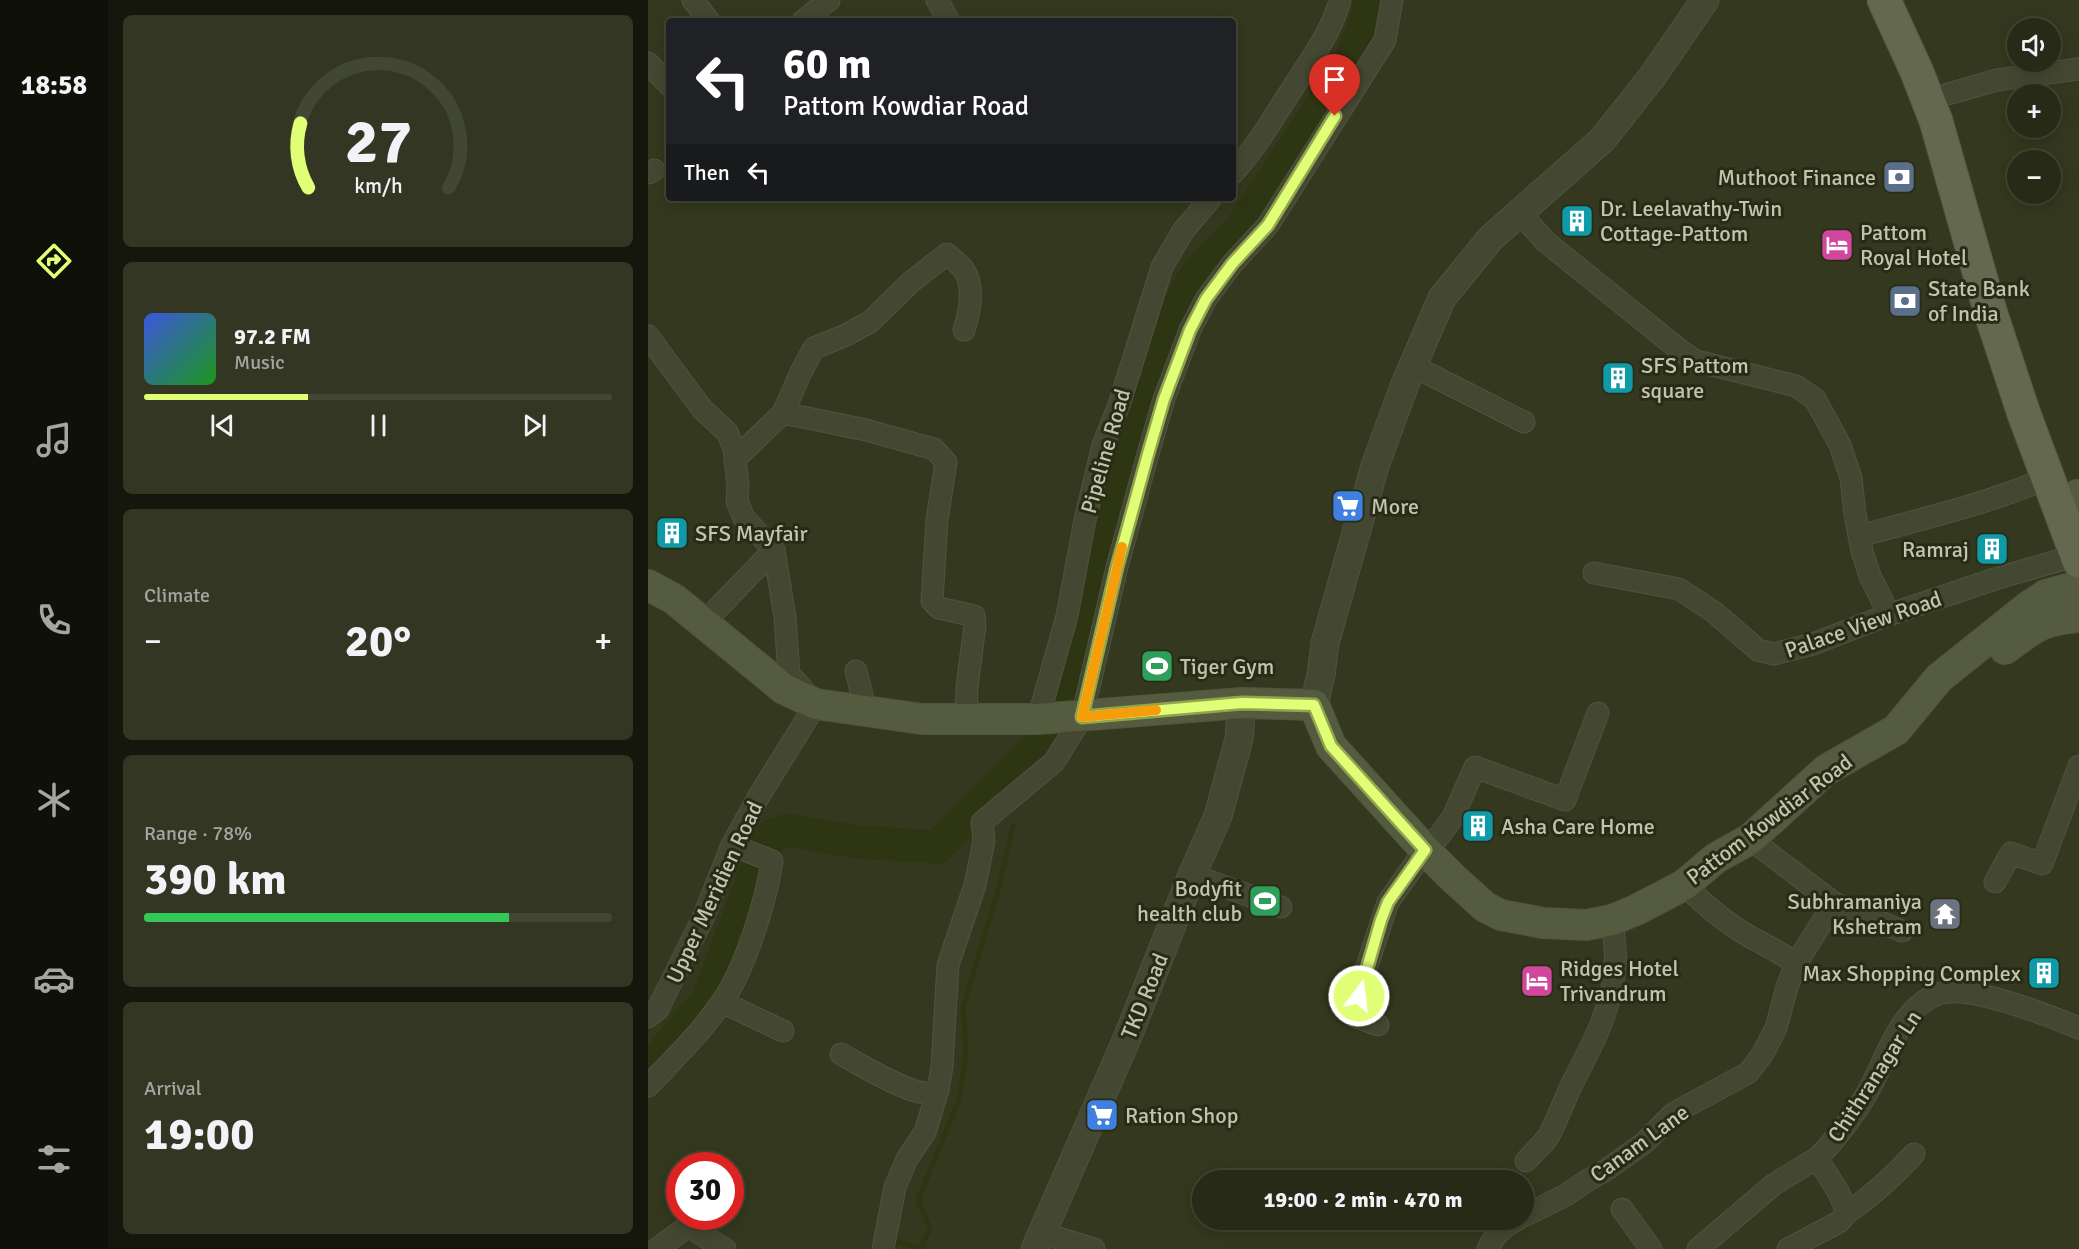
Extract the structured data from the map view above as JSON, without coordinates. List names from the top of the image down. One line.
{"streets":{"main road":["Pattom Kowdiar Road"],"street":["Pipeline Road","Palace View Road","Upper Meridien Road","TKD Road","Chithranagar Ln","Canam Lane"]},"crossings":[["Palace View Road","Pattom Kowdiar Road"]],"places":{"bank":["Muthoot Finance","State Bank of India"],"building":["Dr. Leelavathy-Twin Cottage-Pattom","SFS Pattom square","SFS Mayfair","Ramraj","Asha Care Home","Max Shopping Complex"],"hotel":["Pattom Royal Hotel","Ridges Hotel Trivandrum"],"supermarket":["More","Ration Shop"],"sports":["Tiger Gym","Bodyfit health club"],"temple":["Subhramaniya Kshetram"]},"page":{"tabs":"18:58","map_buttons":["+","−"],"turn":["60 m","Pattom Kowdiar Road"],"then":"Then","song":["97.2 FM","Music"],"tile":["Climate",["Range · 78%","390 km"],["Arrival","19:00"]],"heat":["−","20°","+"],"limit":"30","trip":"19:00 · 2 min · 470 m","gauge":["27","km/h"]}}
